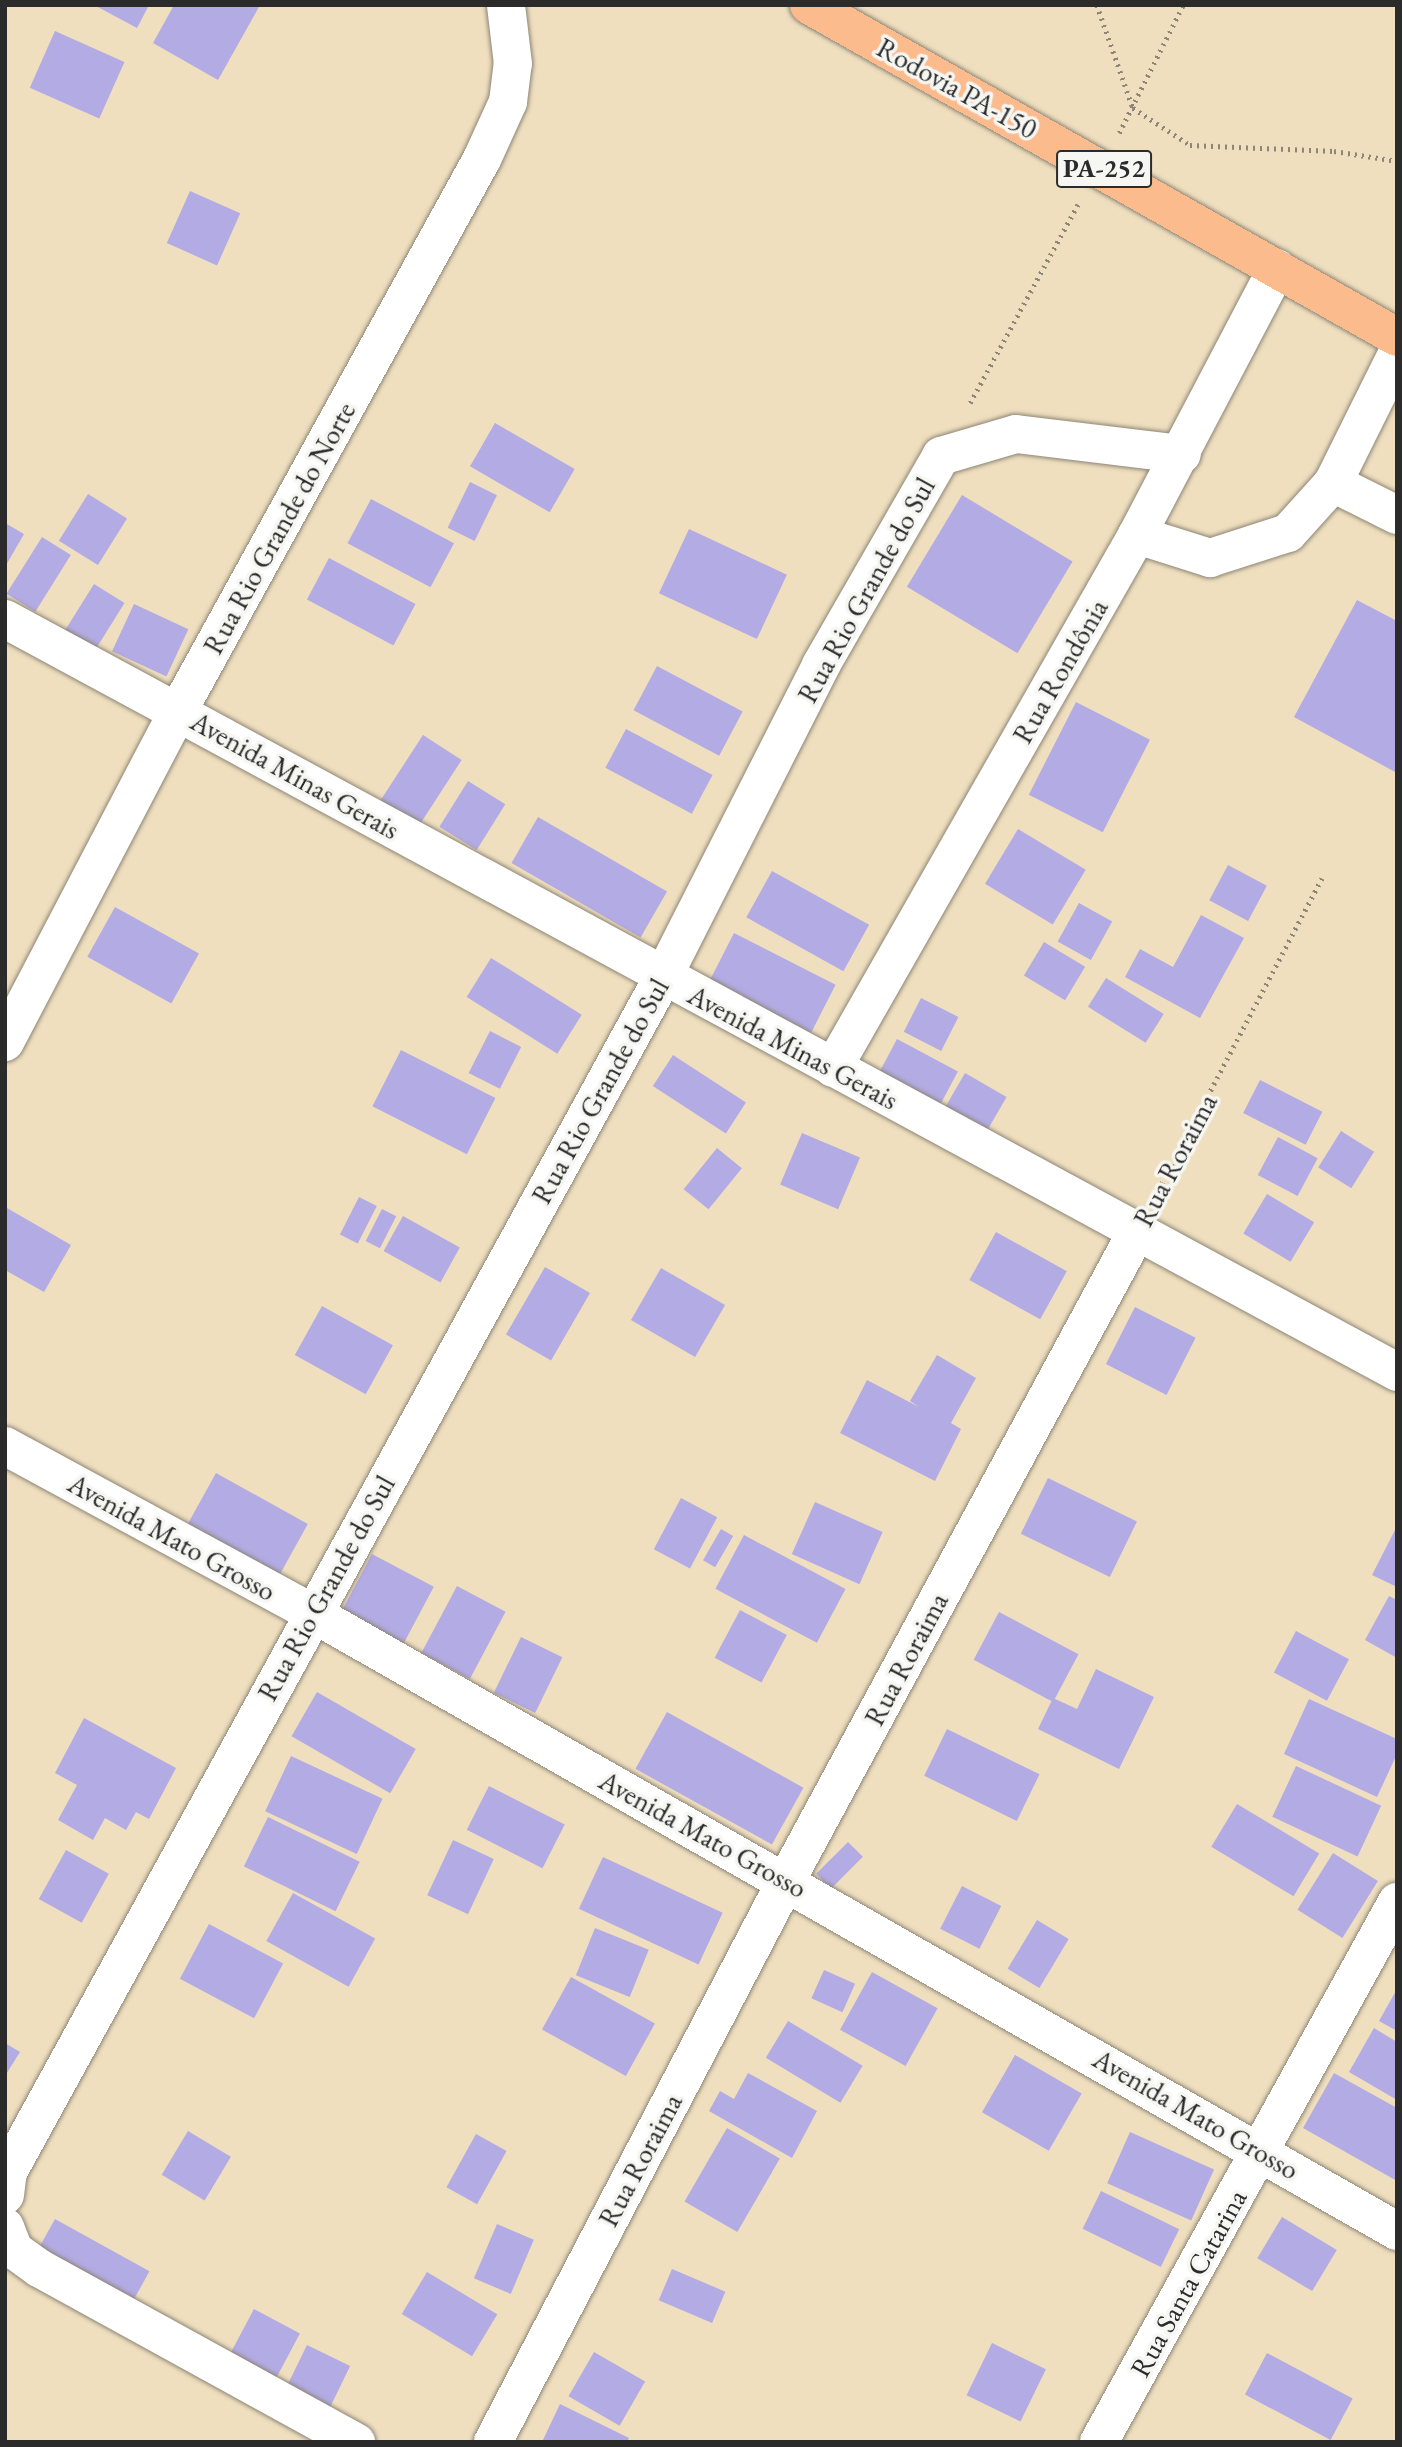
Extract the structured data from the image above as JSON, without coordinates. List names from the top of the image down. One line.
{"streets":{"highway":["Rodovia PA-150","PA-252"],"street":["Rua Rio Grande do Norte","Rua Rio Grande do Sul","Rua Rondônia","Avenida Minas Gerais","Rua Roraima","Avenida Mato Grosso","Rua Santa Catarina"]},"crossings":[["Rodovia PA-150","Rua Rio Grande do Sul"],["Rodovia PA-150","Rua Rondônia"],["Rua Rio Grande do Norte","Avenida Minas Gerais"],["Rua Rio Grande do Sul","Avenida Minas Gerais"],["Rua Rio Grande do Sul","Avenida Mato Grosso"],["Rua Rondônia","Avenida Minas Gerais"],["Avenida Minas Gerais","Rua Roraima"],["Rua Roraima","Avenida Mato Grosso"],["Avenida Mato Grosso","Rua Santa Catarina"]]}
